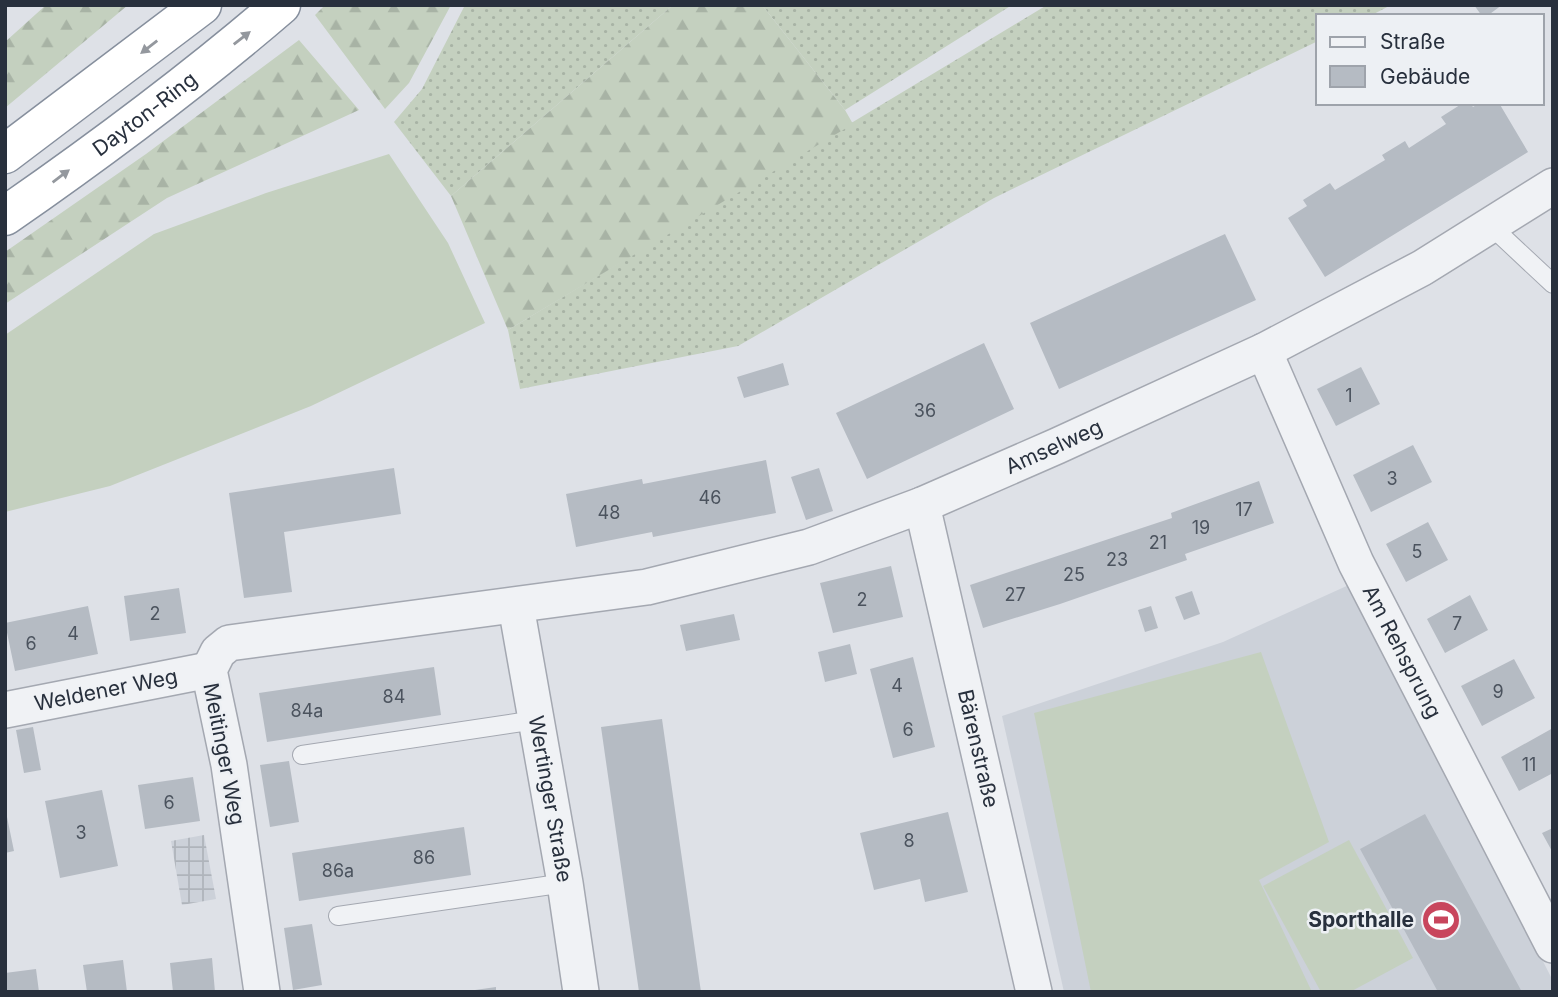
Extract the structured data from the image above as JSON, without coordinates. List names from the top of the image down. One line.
{"streets":{"highway":["Dayton-Ring"],"street":["Amselweg","Am Rehsprung","Weldener Weg","Bärenstraße","Meitinger Weg","Wertinger Straße"]},"crossings":[["Amselweg","Am Rehsprung"],["Amselweg","Bärenstraße"],["Amselweg","Meitinger Weg"],["Amselweg","Wertinger Straße"],["Weldener Weg","Meitinger Weg"],["Meitinger Weg","Wertinger Straße"]],"places":{"sports":["Sporthalle"]},"house_numbers":["1","36","3","46","17","48","19","21","5","23","25","27","2","2","7","4","6","4","9","84","84a","6","11","6","3","8","86","86a"],"legend":["Straße","Gebäude"]}
